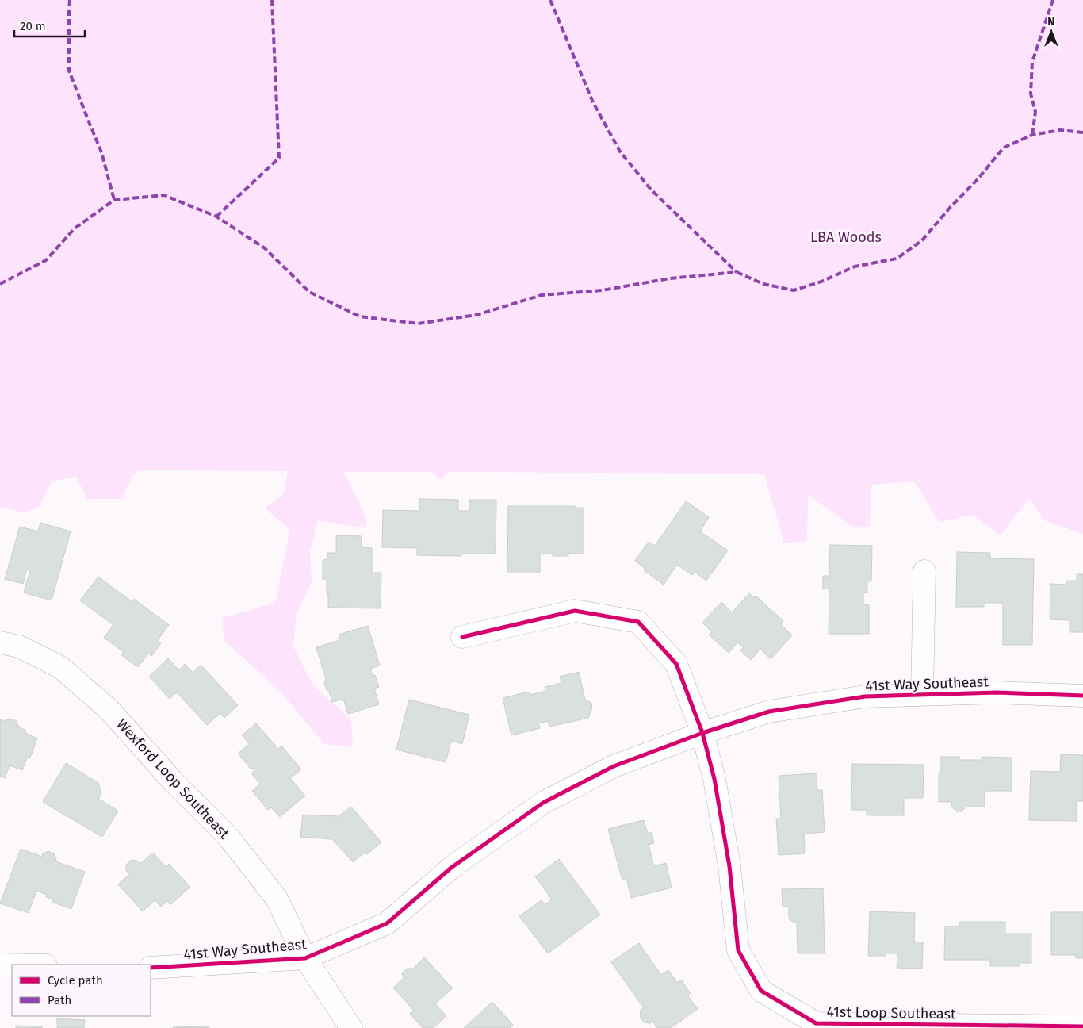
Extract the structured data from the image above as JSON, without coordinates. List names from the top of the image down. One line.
{"streets":{"street":["41st Way Southeast","Wexford Loop Southeast","41st Loop Southeast"]},"crossings":[["41st Way Southeast","Wexford Loop Southeast"],["41st Way Southeast","41st Loop Southeast"]],"parks":["LBA Woods"],"legend":["Cycle path","Path"],"scale_bar":"20 m","north":"top"}
